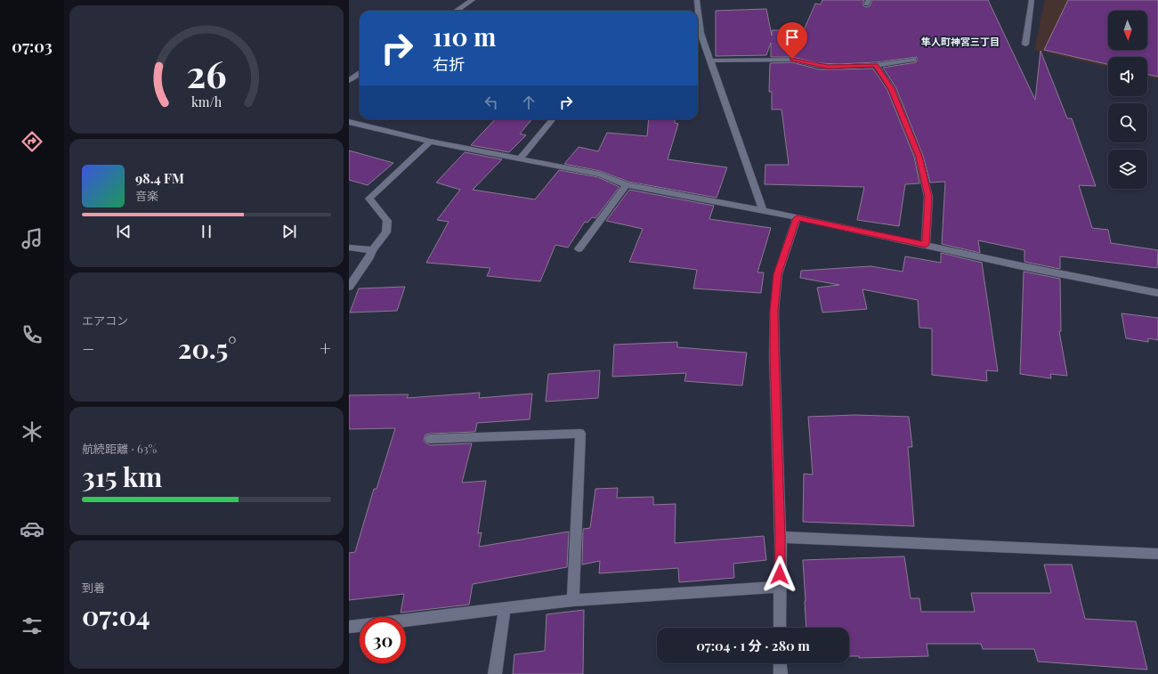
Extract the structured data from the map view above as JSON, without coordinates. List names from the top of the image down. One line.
{"districts":["隼人町神宮三丁目"],"north":"bottom","page":{"tabs":"07:03","turn":["110 m","右折"],"song":["98.4 FM","音楽"],"tile":["エアコン",["航続距離 · 63%","315 km"],["到着","07:04"]],"heat":["−","20.5°","+"],"limit":"30","trip":"07:04 · 1 分 · 280 m","gauge":["26","km/h"]}}
